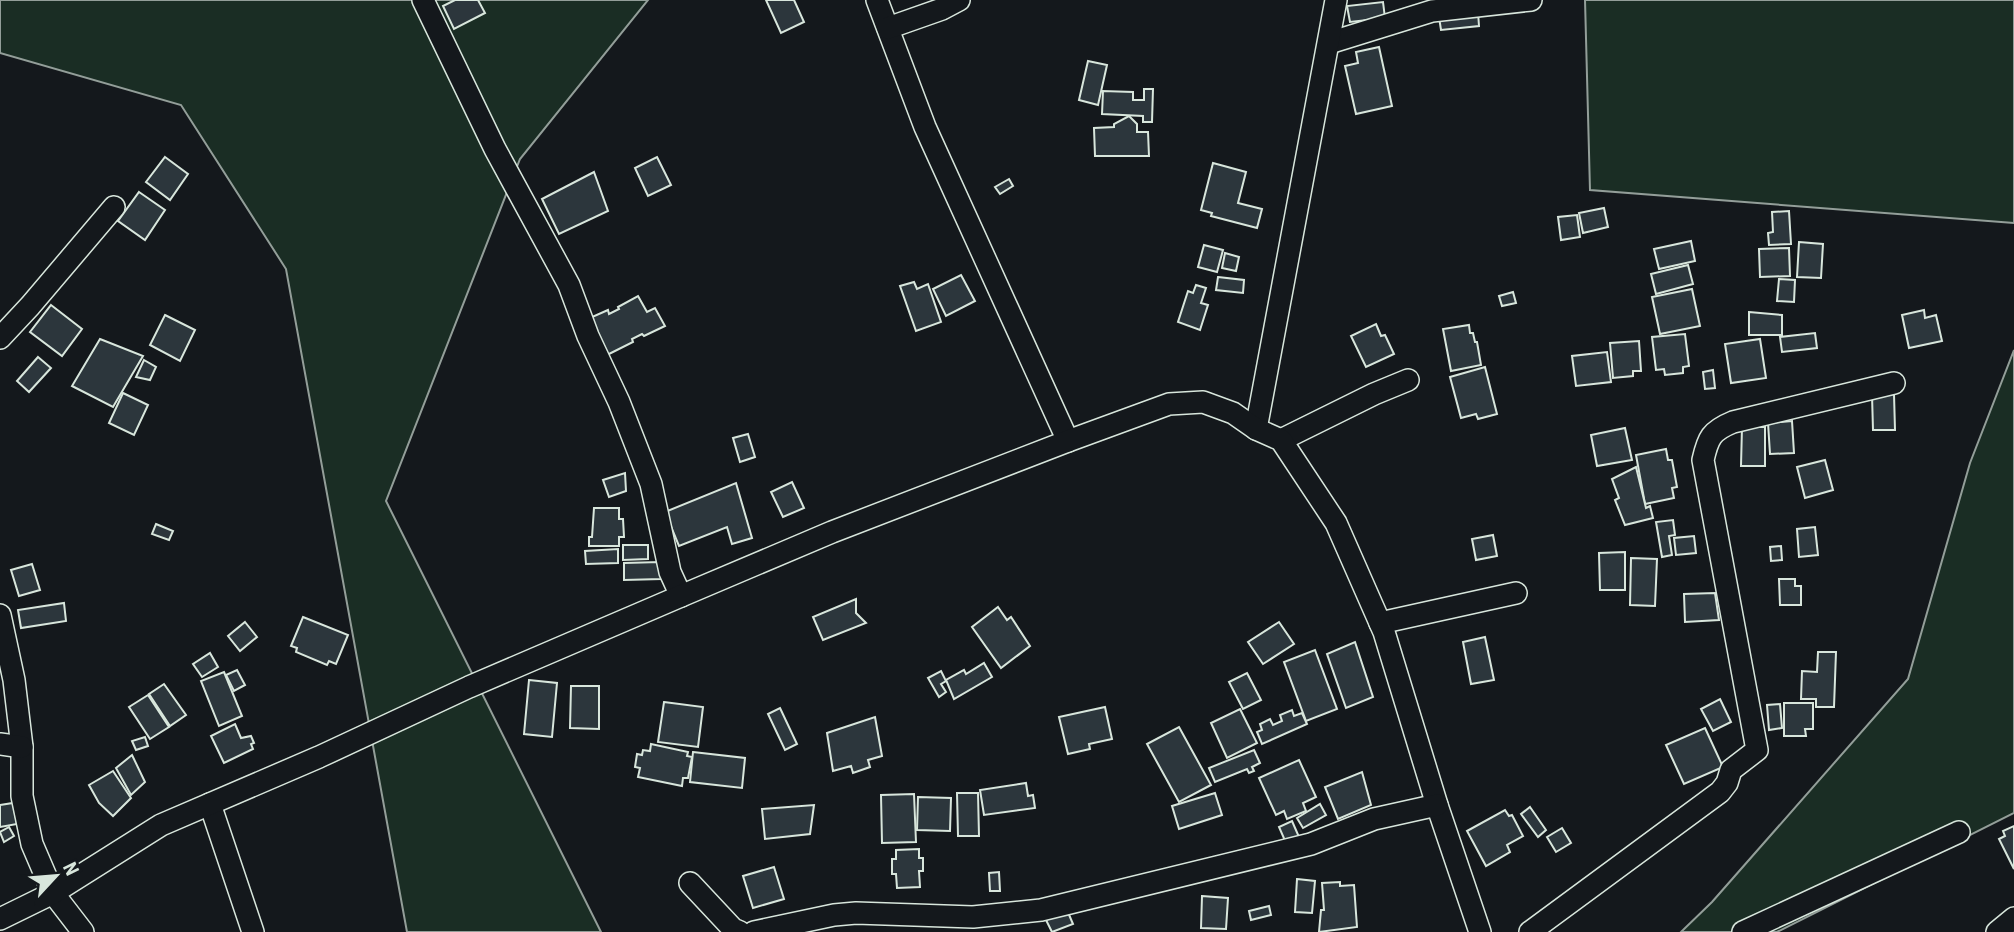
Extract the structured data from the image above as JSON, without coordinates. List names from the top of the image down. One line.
{"north":"top right"}
